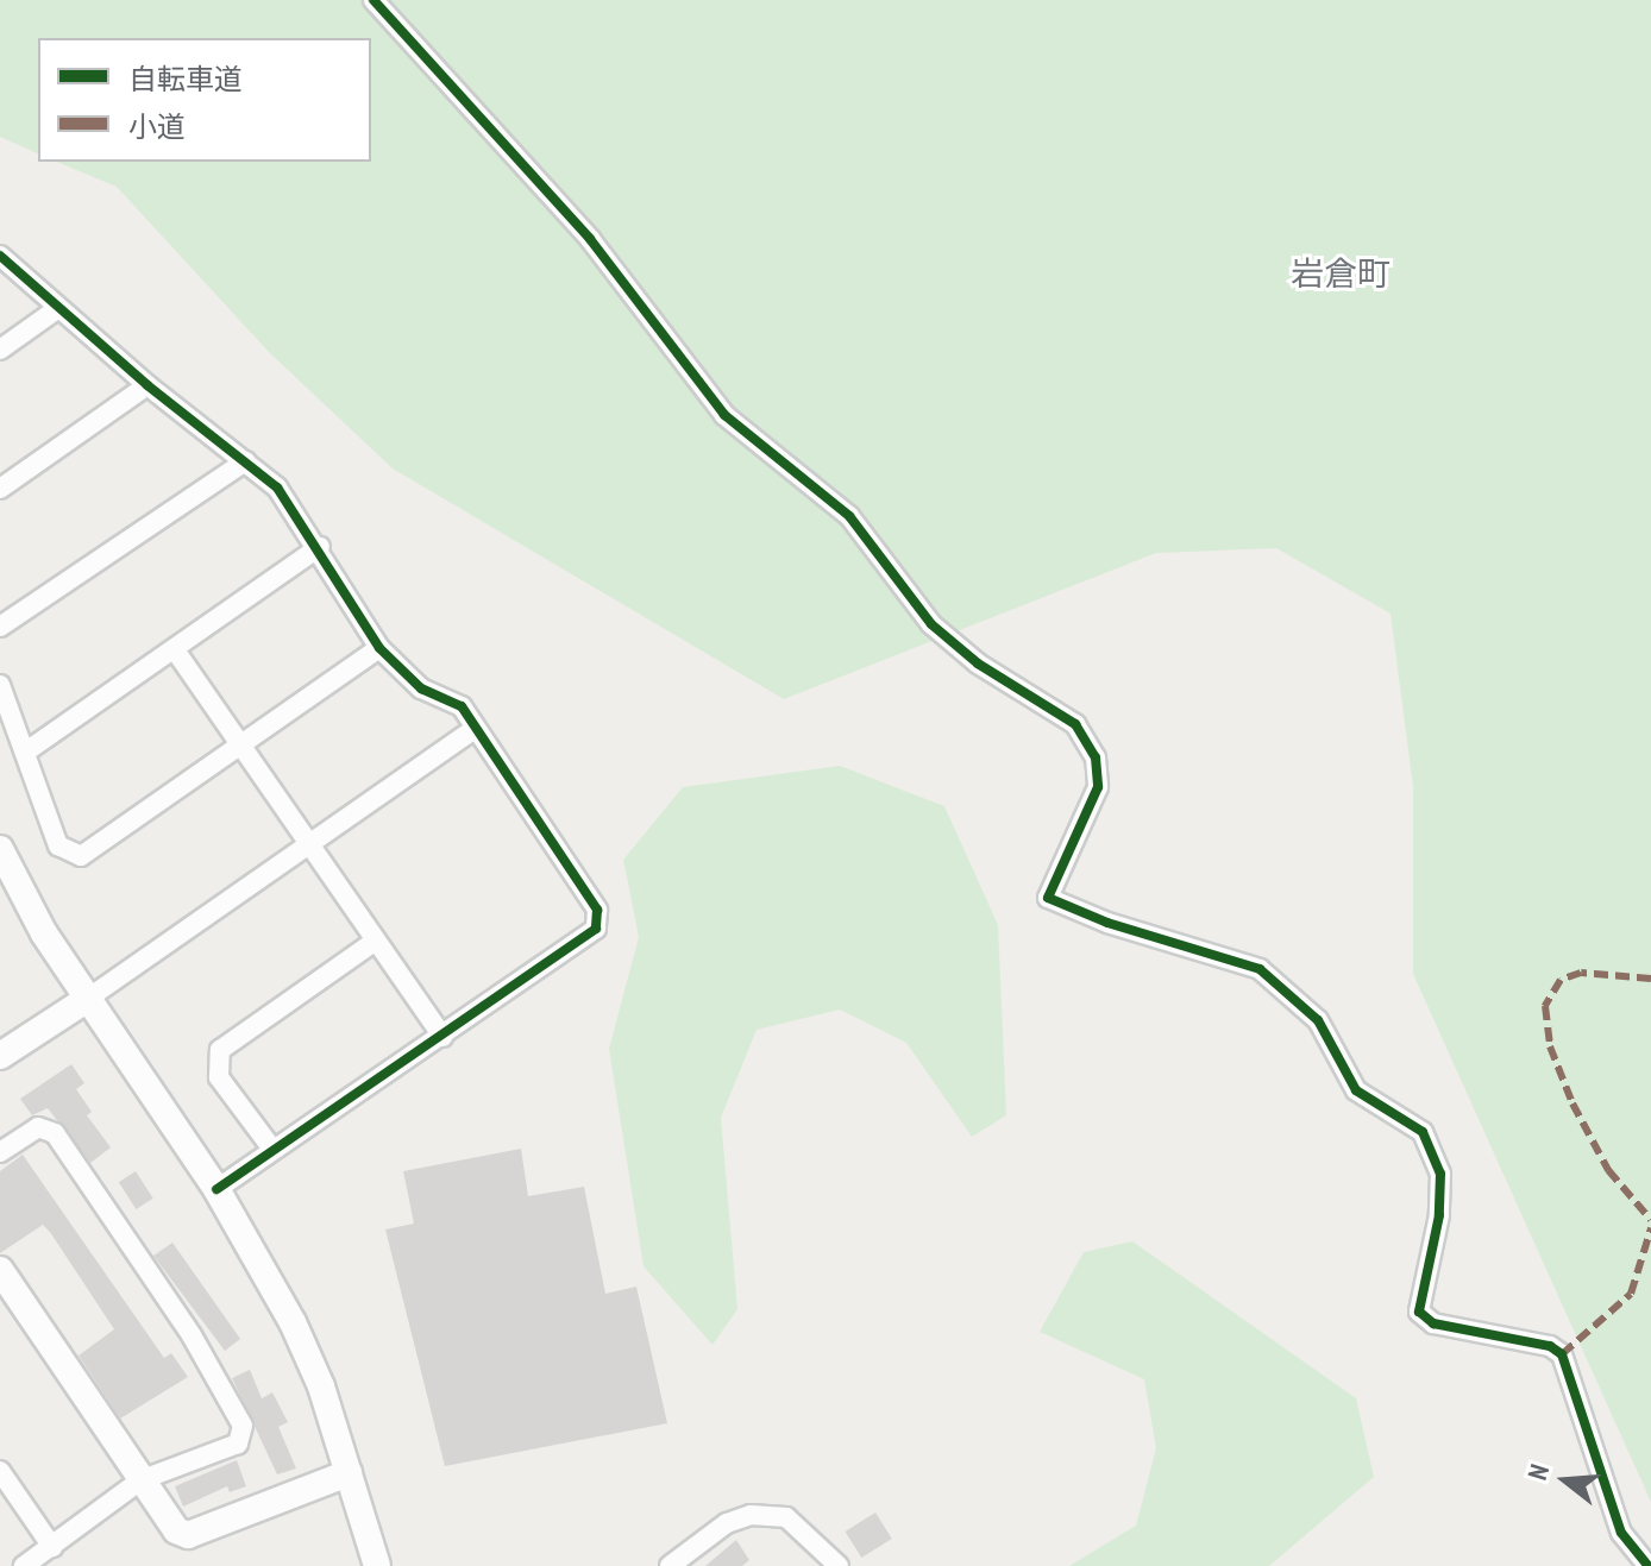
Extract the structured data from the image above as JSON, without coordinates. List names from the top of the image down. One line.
{"districts":["岩倉町"],"legend":["自転車道","小道"],"north":"left"}
